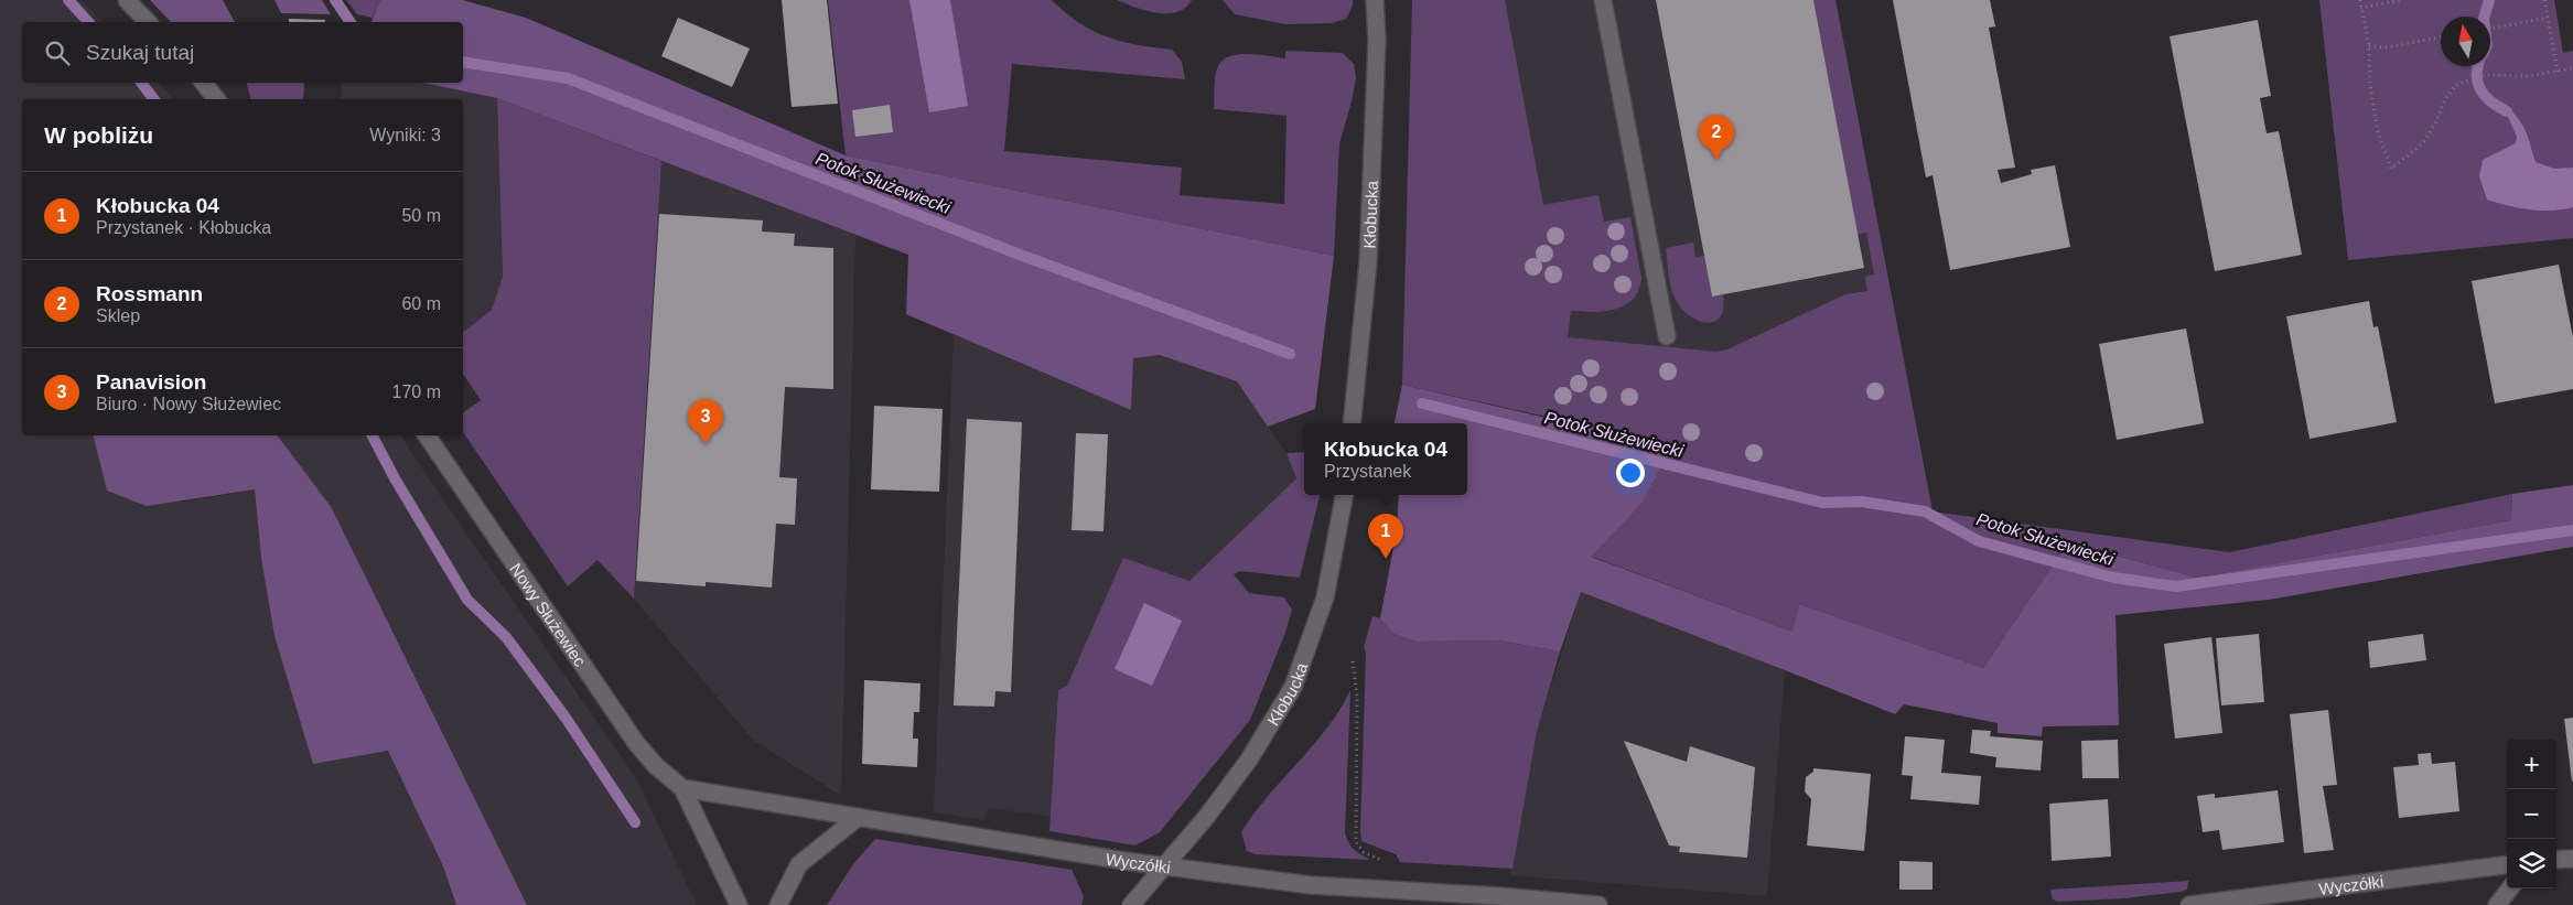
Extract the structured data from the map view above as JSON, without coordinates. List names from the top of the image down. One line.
{"streets":{"street":["Kłobucka","Nowy Służewiec","Wyczółki"]},"crossings":[["Kłobucka","Wyczółki"],["Nowy Służewiec","Wyczółki"]],"water":["Potok Służewiecki"],"north":"top","page":{"search":"Szukaj tutaj","heading":["W pobliżu","Wyniki: 3"],"pins":["2","3","1"],"list":[{"mark":"1","name":"Kłobucka 04","note":"Przystanek · Kłobucka","value":"50 m"},{"mark":"2","name":"Rossmann","note":"Sklep","value":"60 m"},{"mark":"3","name":"Panavision","note":"Biuro · Nowy Służewiec","value":"170 m"}],"popup":["Kłobucka 04","Przystanek"],"map_buttons":["+","−"]}}
